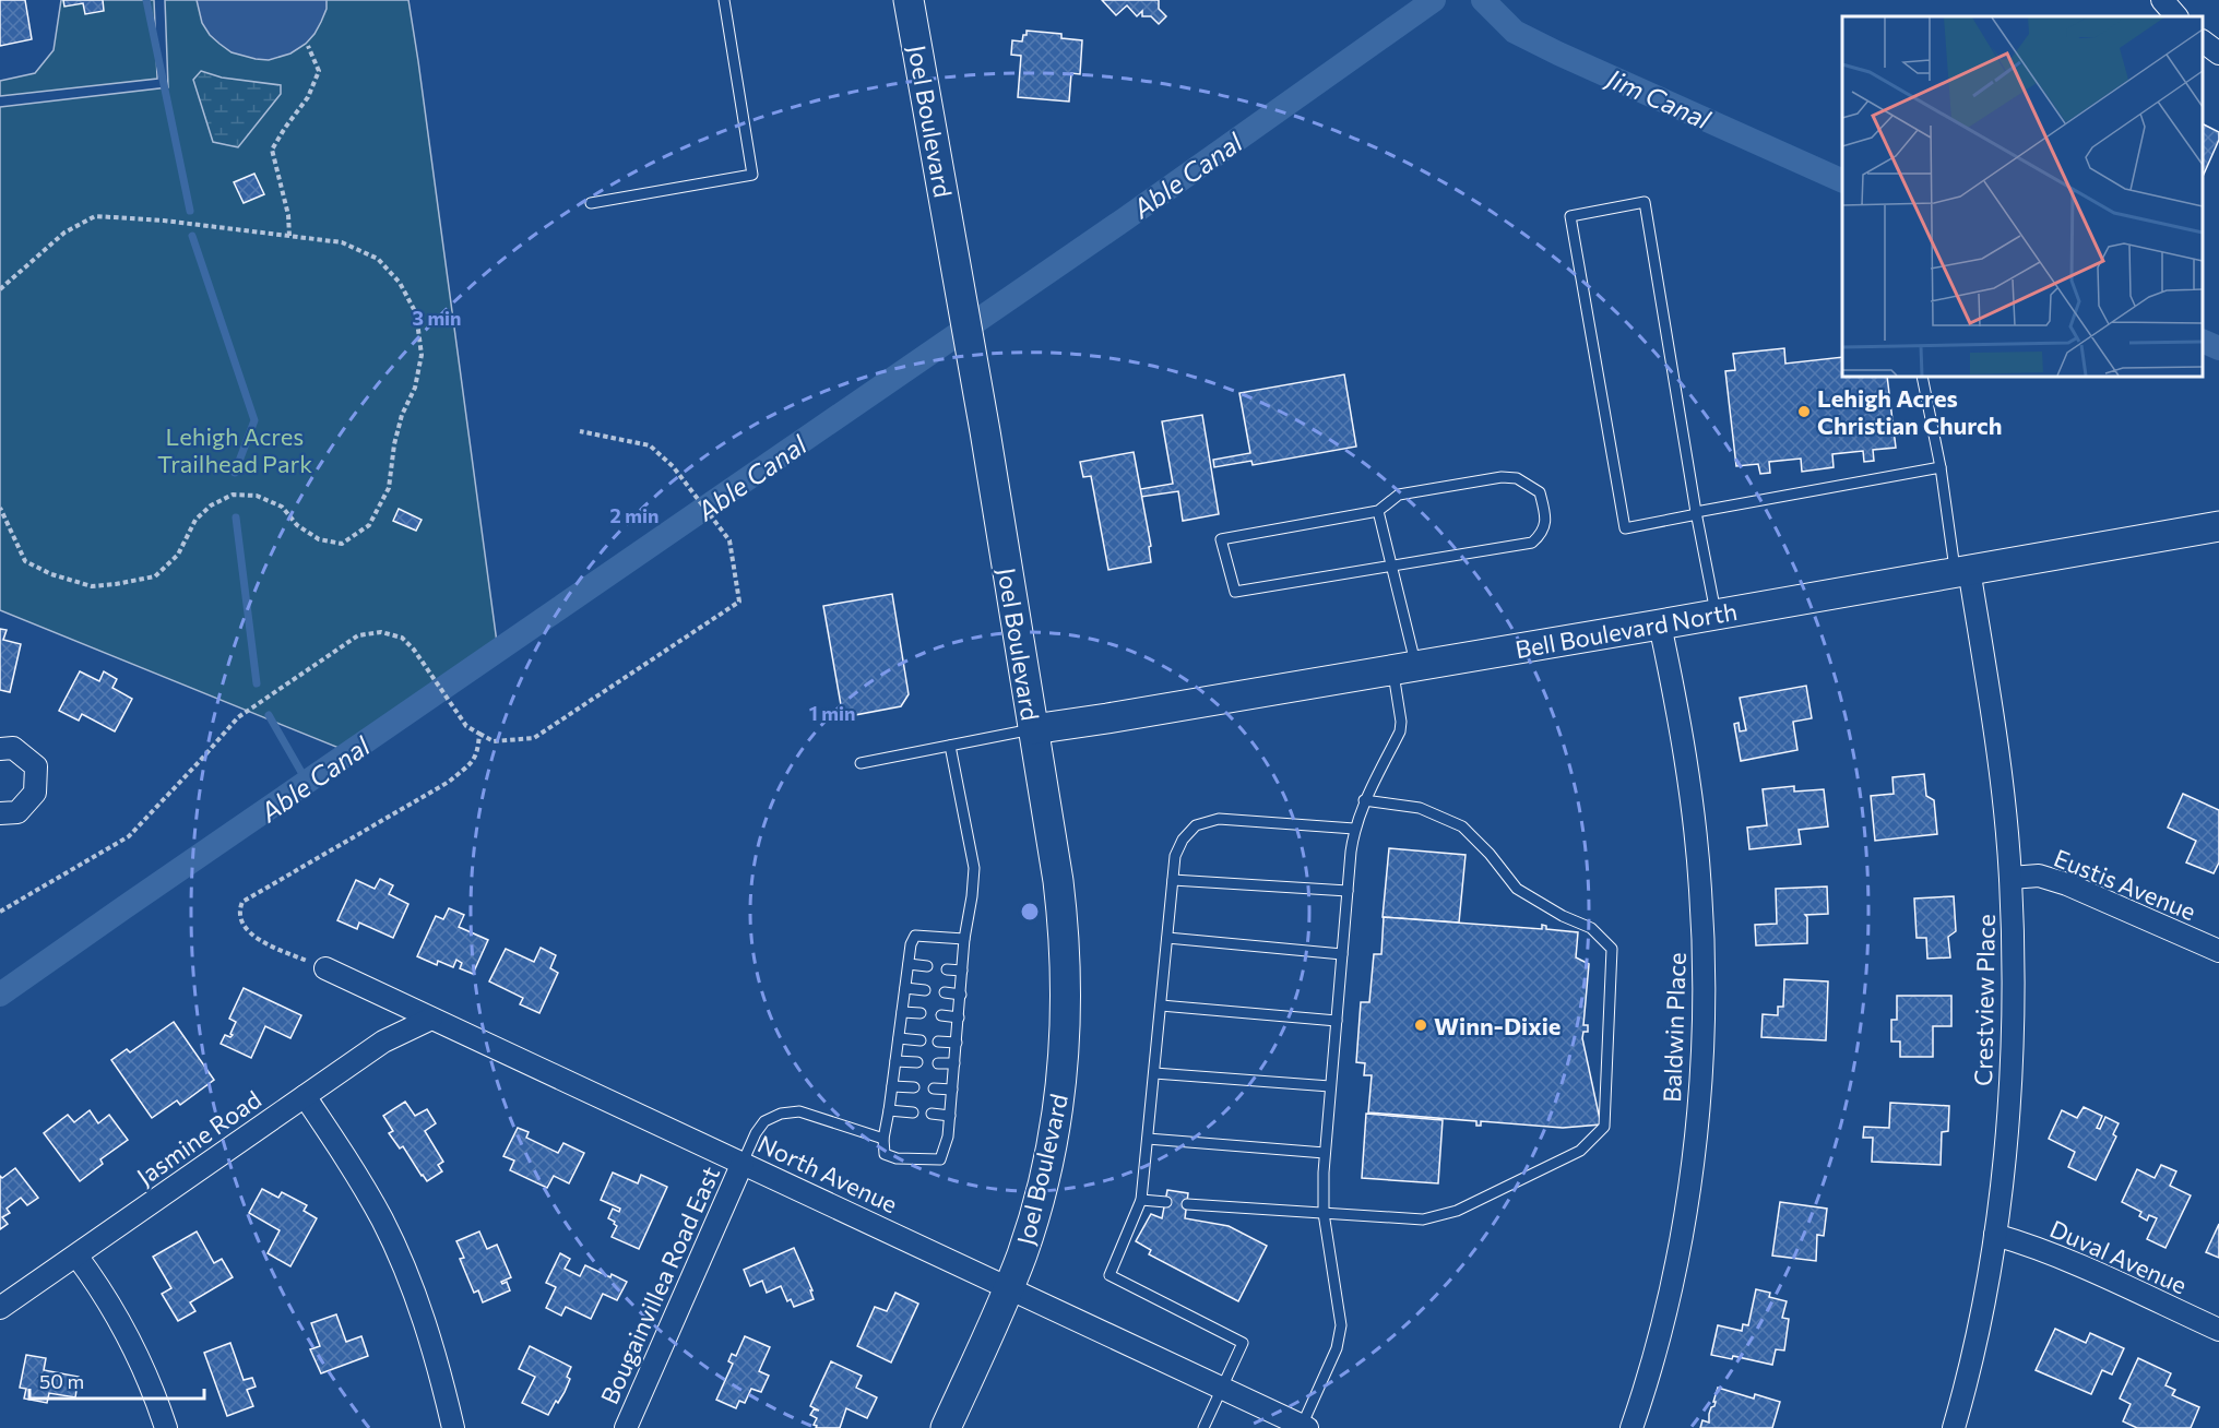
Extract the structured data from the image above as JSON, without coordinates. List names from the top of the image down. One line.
{"streets":{"main road":["Joel Boulevard","Bell Boulevard North"],"street":["Eustis Avenue","Crestview Place","Baldwin Place","Jasmine Road","North Avenue","Duval Avenue","Bougainvillea Road East"]},"crossings":[["Joel Boulevard","Bell Boulevard North"],["Joel Boulevard","North Avenue"],["Bell Boulevard North","Crestview Place"],["Bell Boulevard North","Baldwin Place"],["Eustis Avenue","Crestview Place"],["Crestview Place","Duval Avenue"],["Jasmine Road","North Avenue"],["North Avenue","Bougainvillea Road East"]],"water":["Jim Canal","Able Canal"],"parks":["Lehigh Acres Trailhead Park"],"places":["Lehigh Acres Christian Church","Winn-Dixie"],"scale_bar":"50 m","rings":["3 min","2 min","1 min"]}
